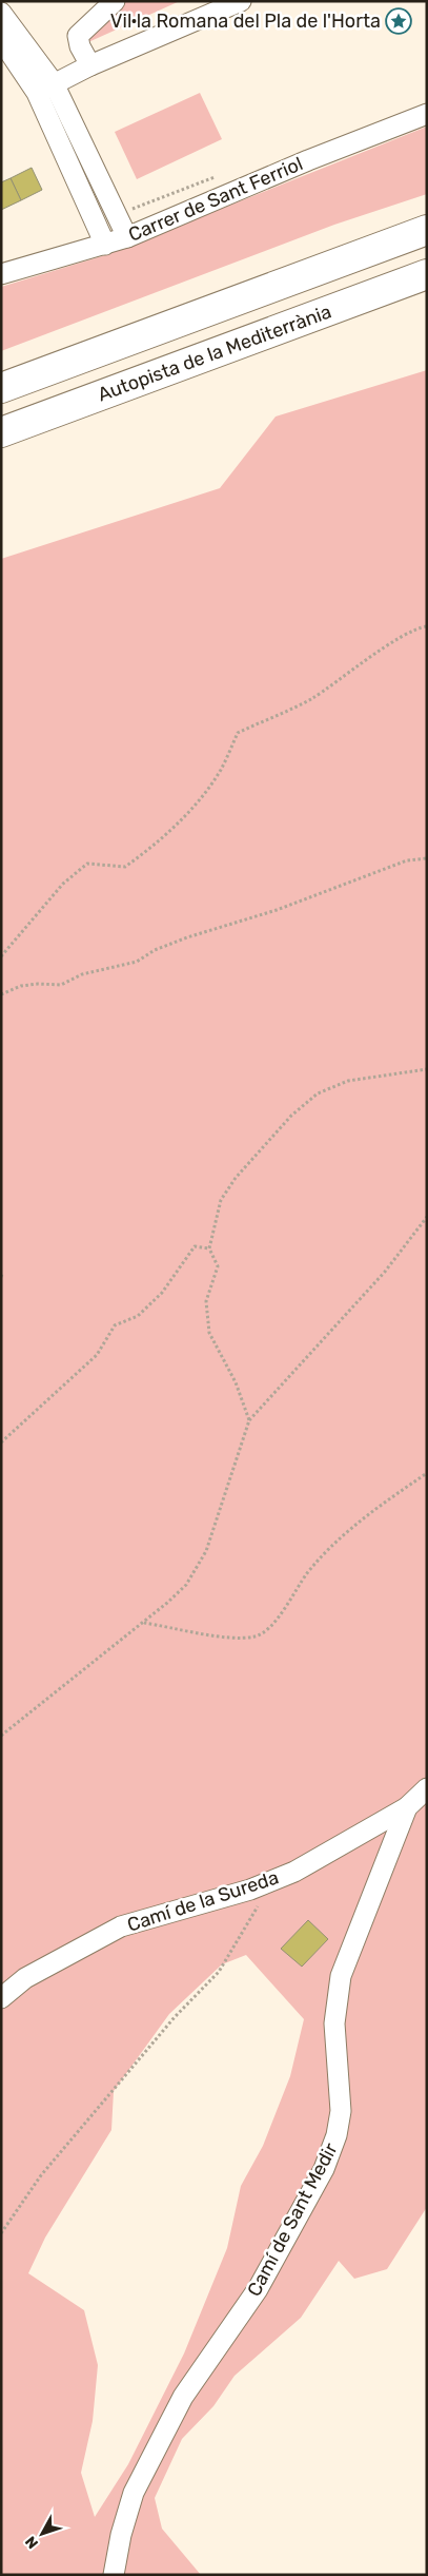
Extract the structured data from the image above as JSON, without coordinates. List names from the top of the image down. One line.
{"streets":{"highway":["Autopista de la Mediterrània"],"street":["Carrer de Sant Ferriol","Camí de la Sureda","Camí de Sant Medir"]},"crossings":[["Camí de la Sureda","Camí de Sant Medir"]],"places":{"place":["Vil·la Romana del Pla de l'Horta"]},"north":"bottom left"}
